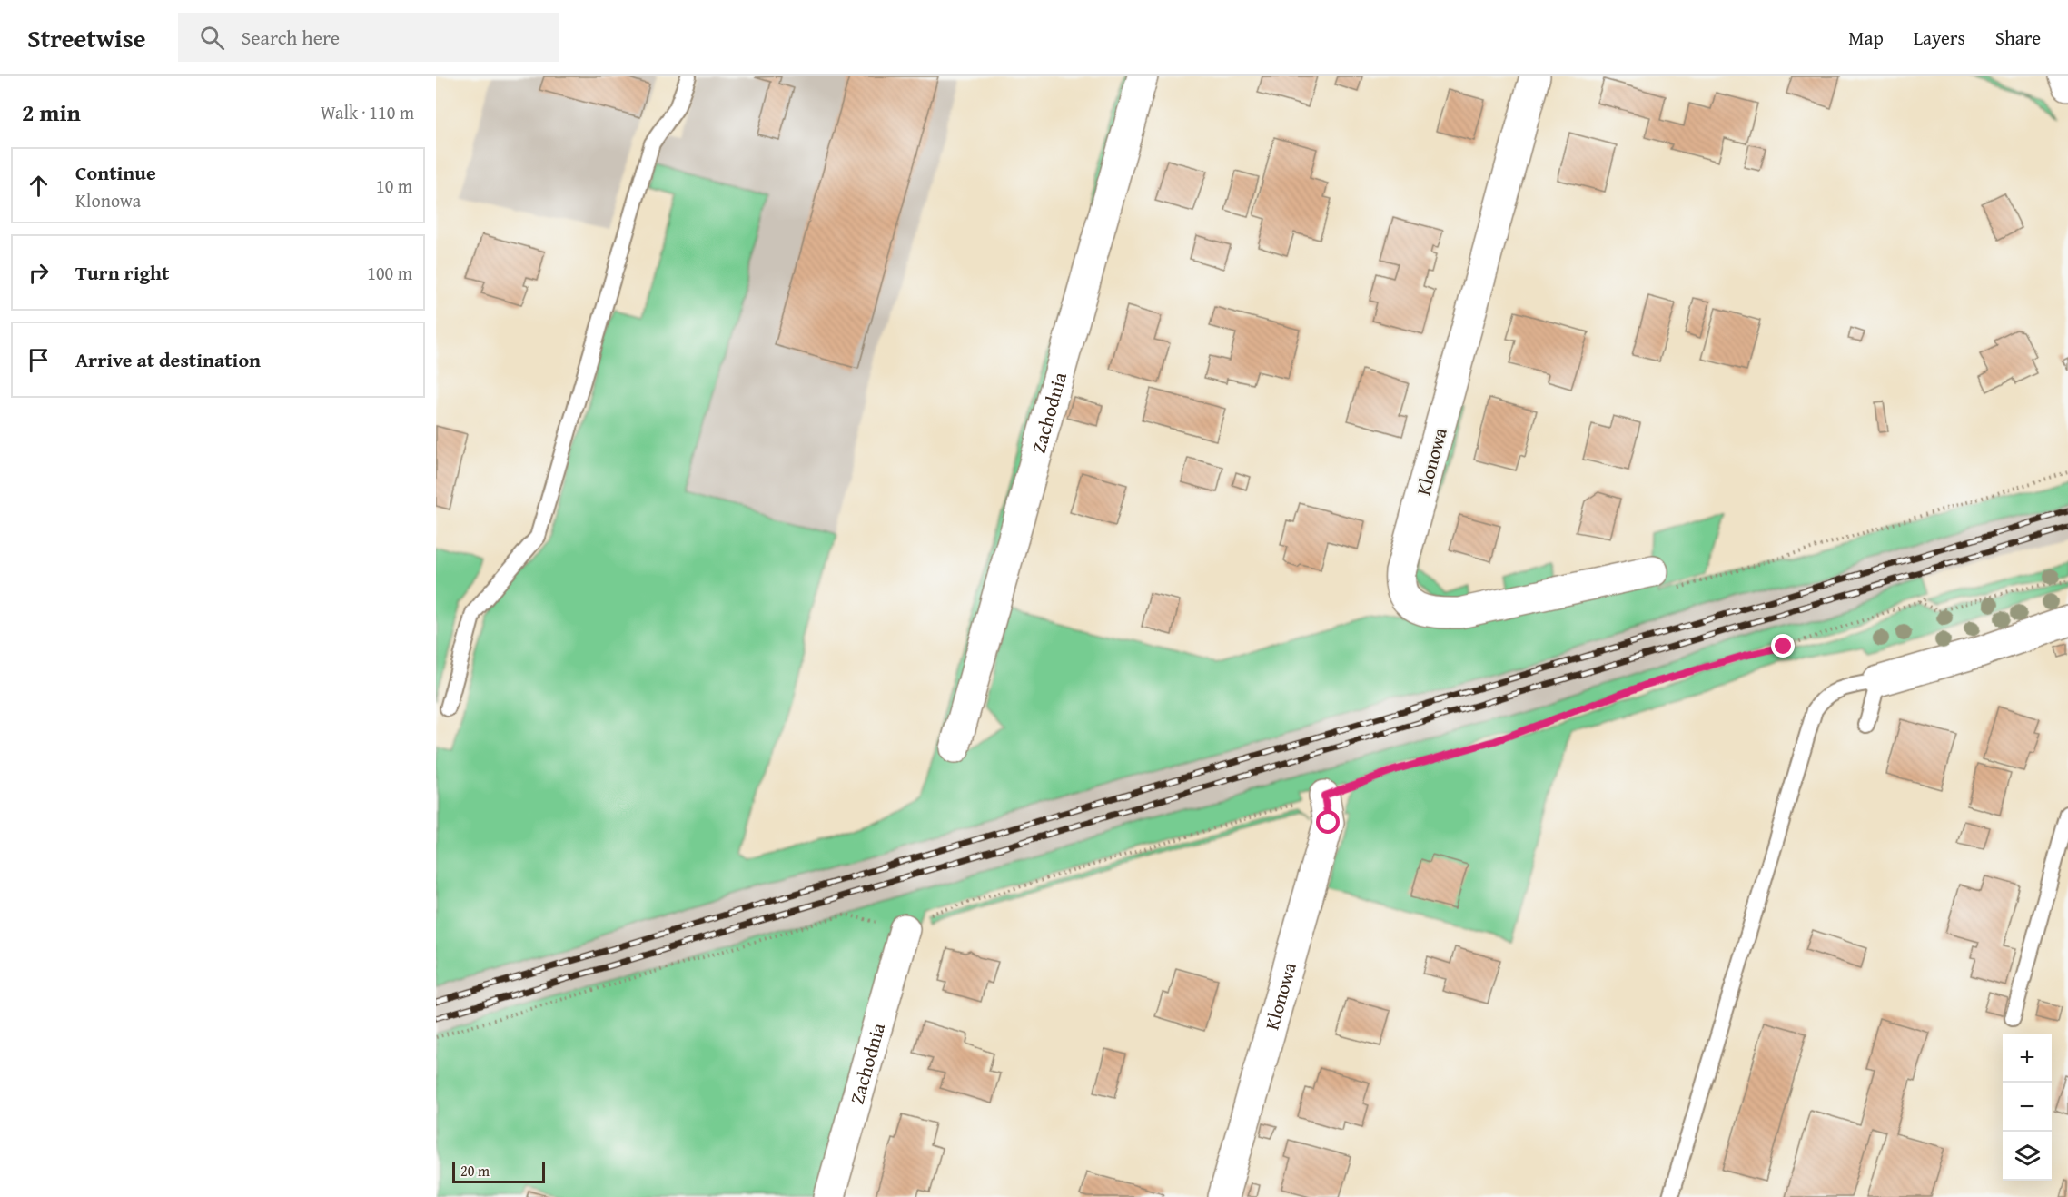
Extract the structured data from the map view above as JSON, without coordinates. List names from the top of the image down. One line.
{"streets":{"street":["Zachodnia","Klonowa"]},"scale_bar":"20 m","page":{"header":"Streetwise","search":"Search here","nav":["Map","Layers","Share"],"heading":["2 min","Walk · 110 m"],"list":[["Continue","Klonowa","10 m"],["Turn right","100 m"],"Arrive at destination"],"map_buttons":["+","−"],"scale":"20 m"}}
